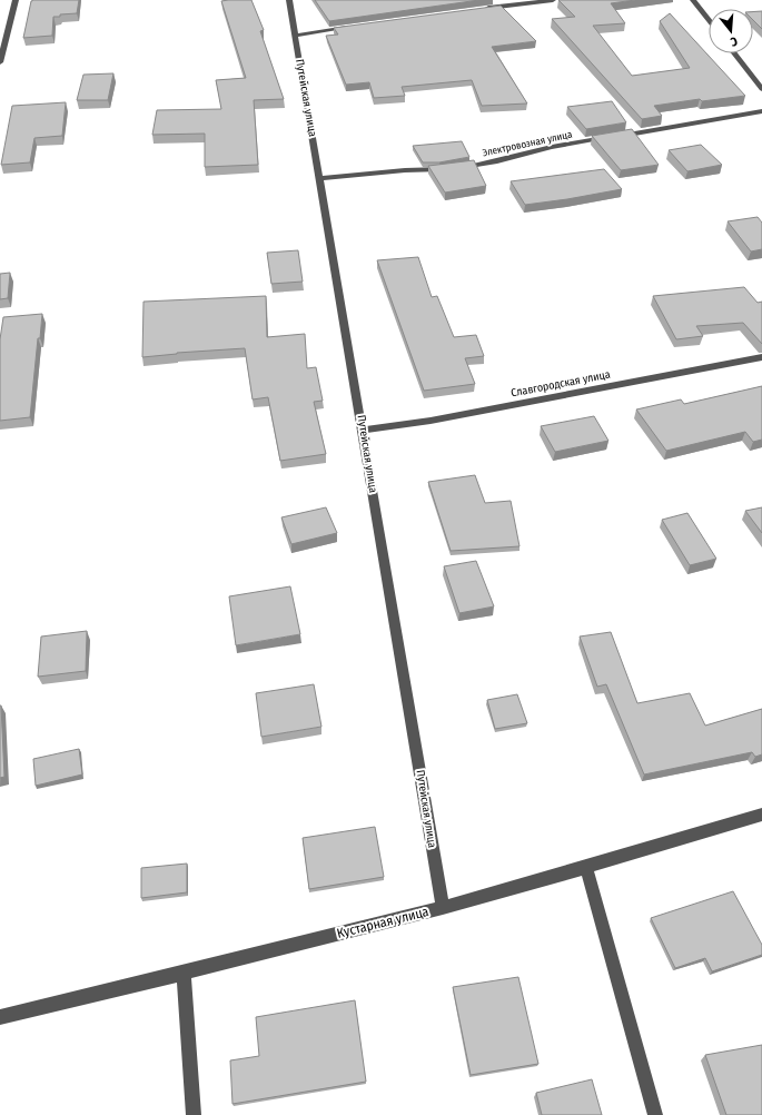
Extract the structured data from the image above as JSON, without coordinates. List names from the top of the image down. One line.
{"streets":{"street":["Путейская улица","Электровозная улица","Славгородская улица","Кустарная улица"]},"crossings":[["Путейская улица","Электровозная улица"],["Путейская улица","Славгородская улица"],["Путейская улица","Кустарная улица"]],"north":"bottom"}
